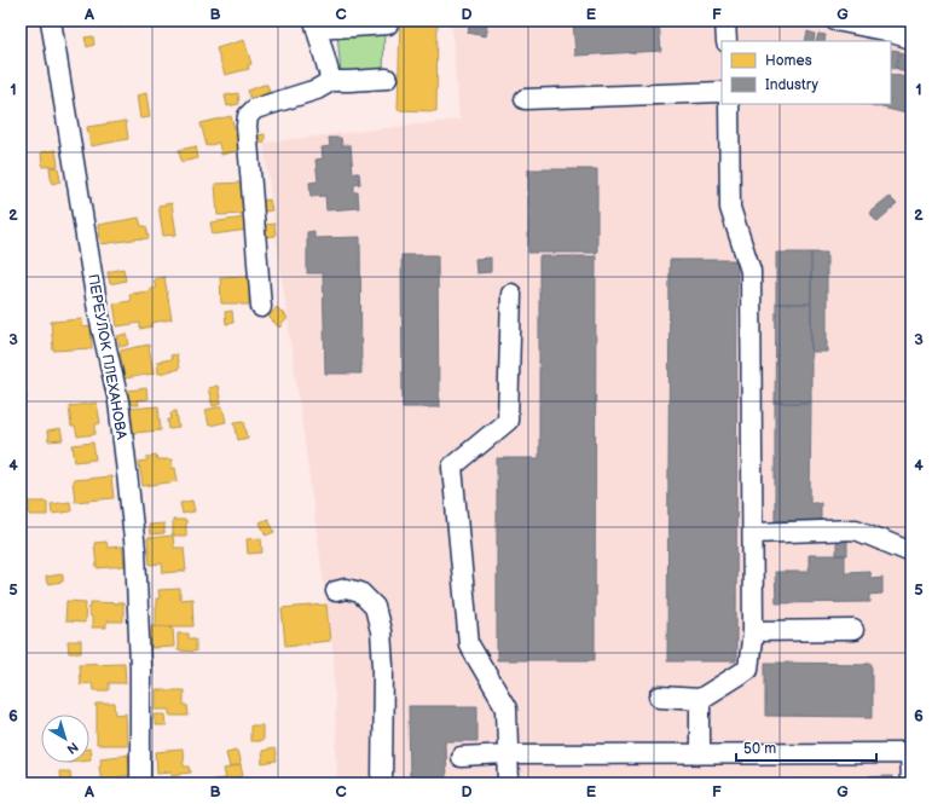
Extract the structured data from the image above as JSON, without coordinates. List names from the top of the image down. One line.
{"streets":{"street":["ПЕРЕУЛОК ПЛЕХАНОВА"]},"legend":["Homes","Industry"],"scale_bar":"50 m","north":"bottom right","grid":{"columns":["A","B","C","D","E","F","G"],"rows":["1","2","3","4","5","6"]}}
